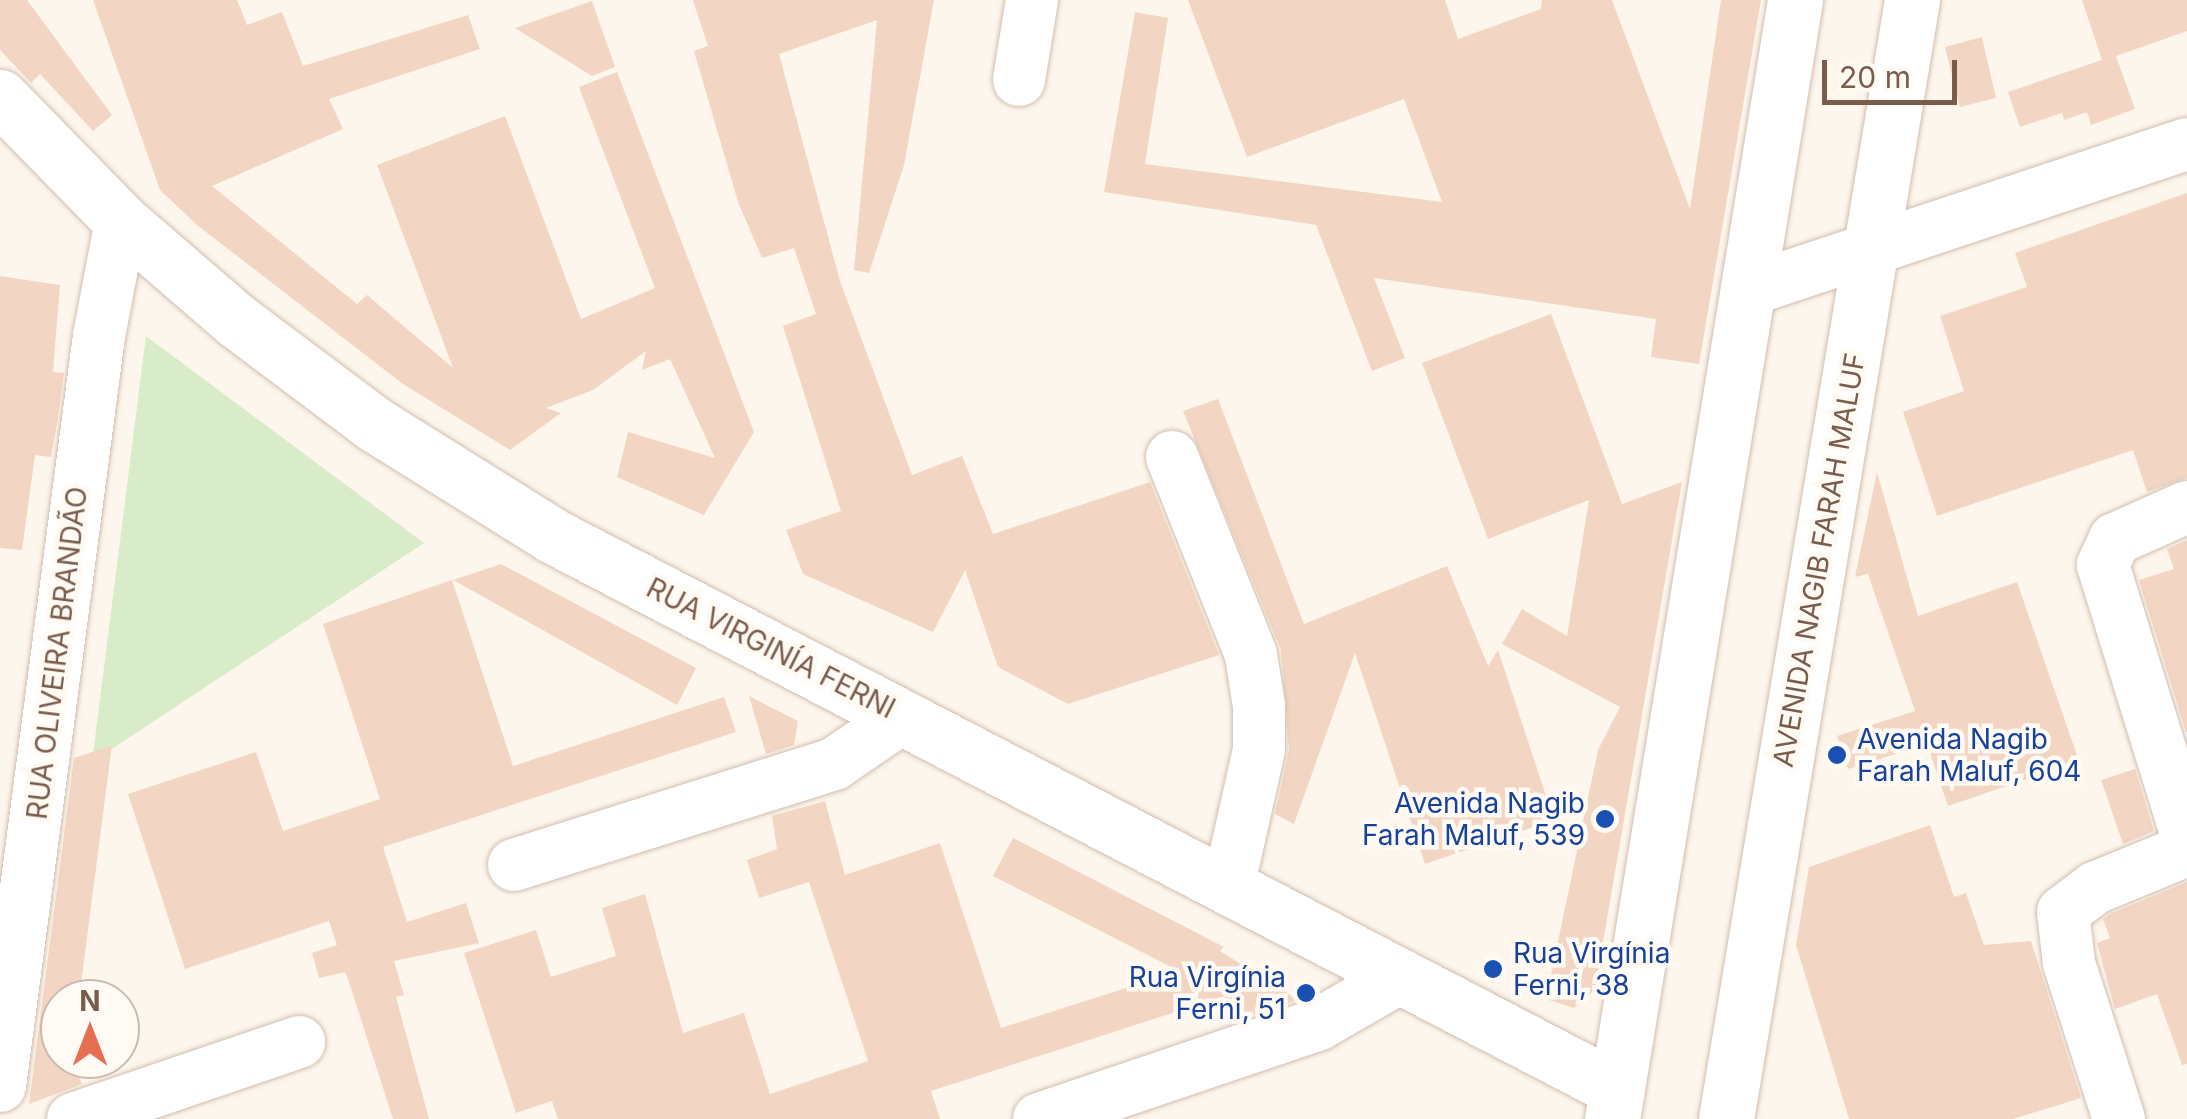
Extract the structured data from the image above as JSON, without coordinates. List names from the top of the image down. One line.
{"streets":{"main road":["AVENIDA NAGIB FARAH MALUF","RUA VIRGINÍA FERNI"],"street":["RUA OLIVEIRA BRANDÃO"]},"crossings":[["RUA VIRGINÍA FERNI","RUA OLIVEIRA BRANDÃO"]],"places":["Avenida Nagib Farah Maluf, 604","Avenida Nagib Farah Maluf, 539","Rua Virgínia Ferni, 38","Rua Virgínia Ferni, 51"],"scale_bar":"20 m","north":"top"}
